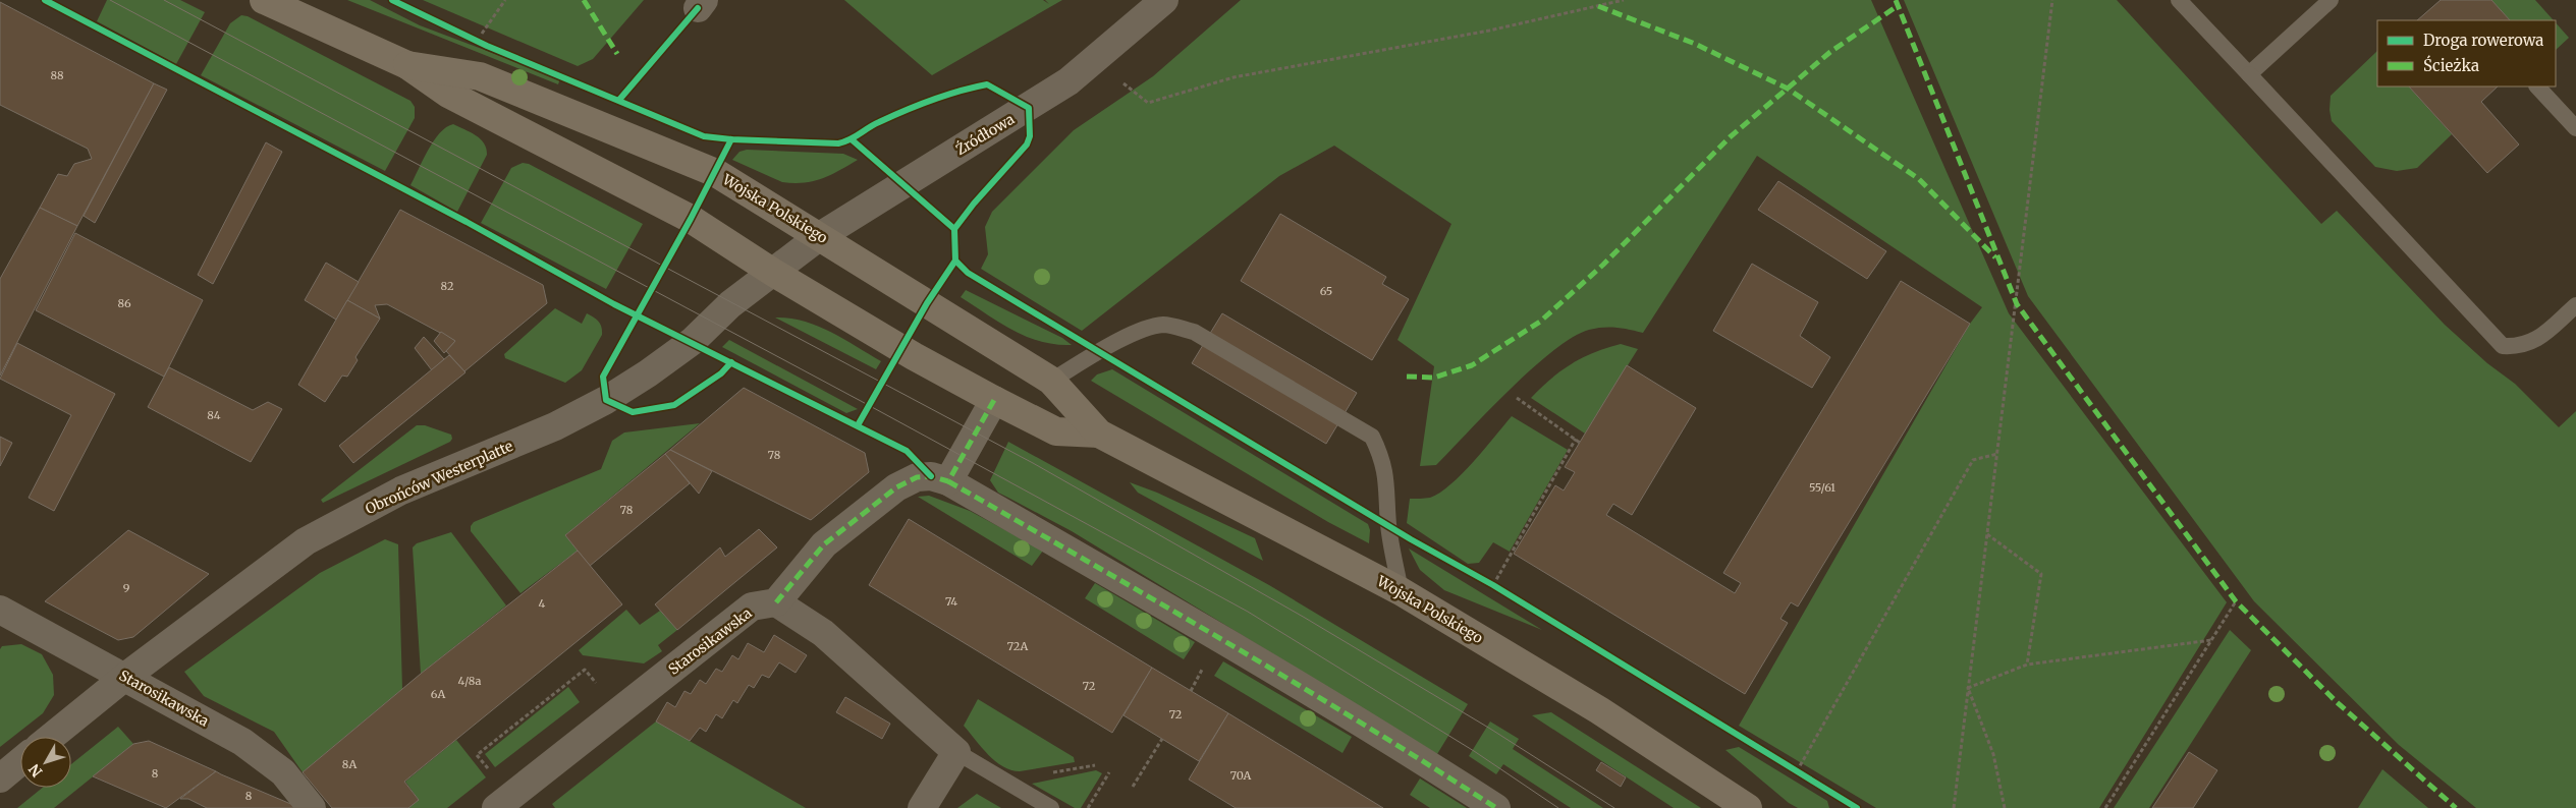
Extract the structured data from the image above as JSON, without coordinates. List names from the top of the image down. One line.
{"streets":{"main road":["Wojska Polskiego"],"street":["Źródłowa","Obrońców Westerplatte","Starosikawska"]},"crossings":[["Źródłowa","Wojska Polskiego"],["Źródłowa","Obrońców Westerplatte"],["Wojska Polskiego","Obrońców Westerplatte"],["Obrońców Westerplatte","Starosikawska"]],"house_numbers":["88","82","65","86","84","78","55/61","78","9","74","4","72A","4/8a","72","6A","72","8A","8","70A","8"],"legend":["Droga rowerowa","Ścieżka"],"north":"bottom left"}
